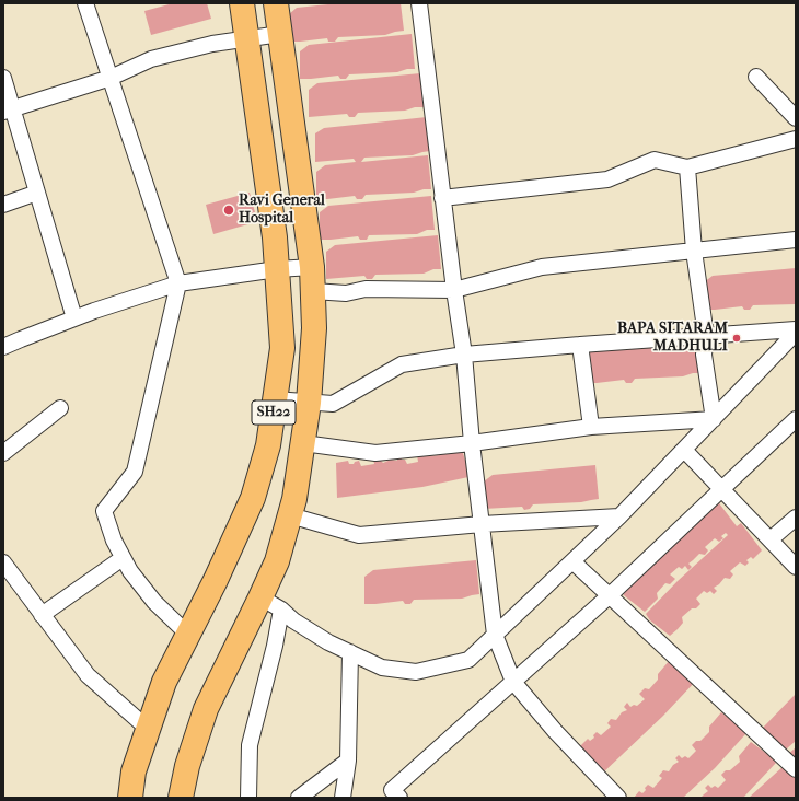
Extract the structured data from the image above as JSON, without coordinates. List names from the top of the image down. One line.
{"streets":{"main road":["SH22"]},"places":["Ravi General Hospital","BAPA SITARAM MADHULI"]}
